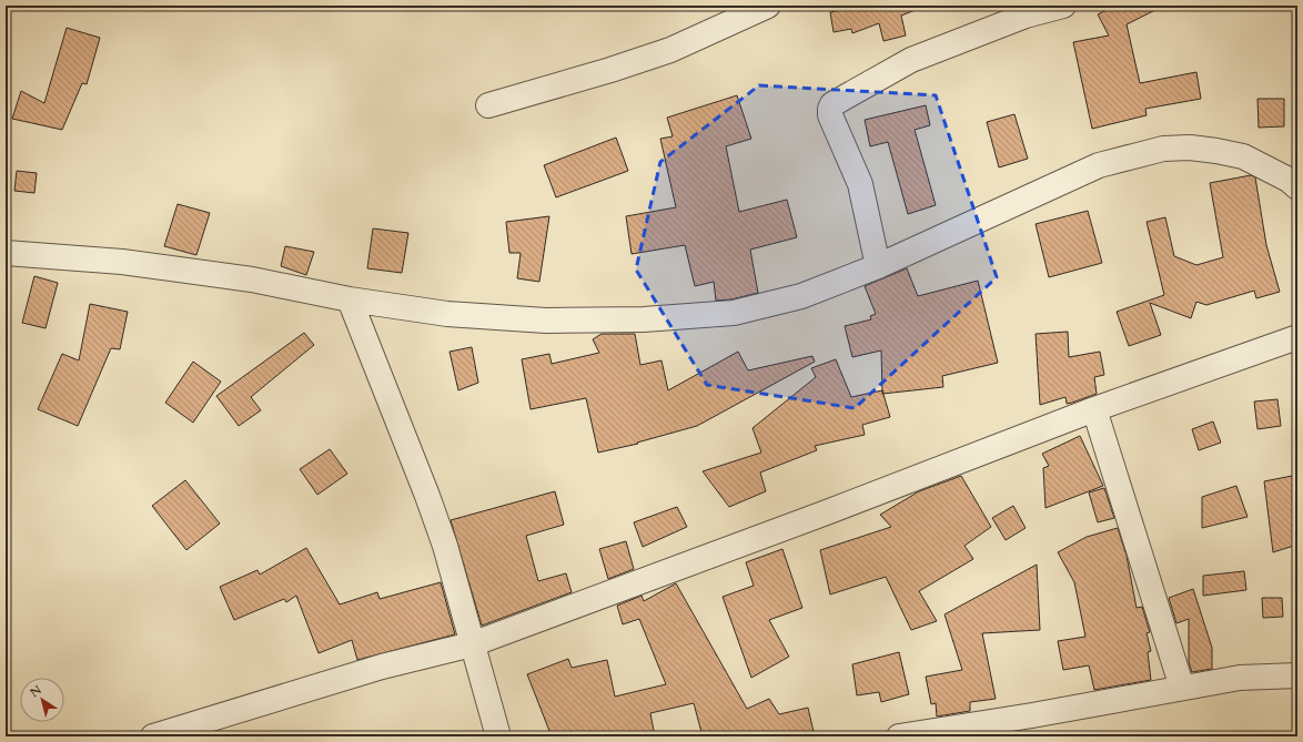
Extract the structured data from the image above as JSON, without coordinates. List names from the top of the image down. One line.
{"north":"top left"}
